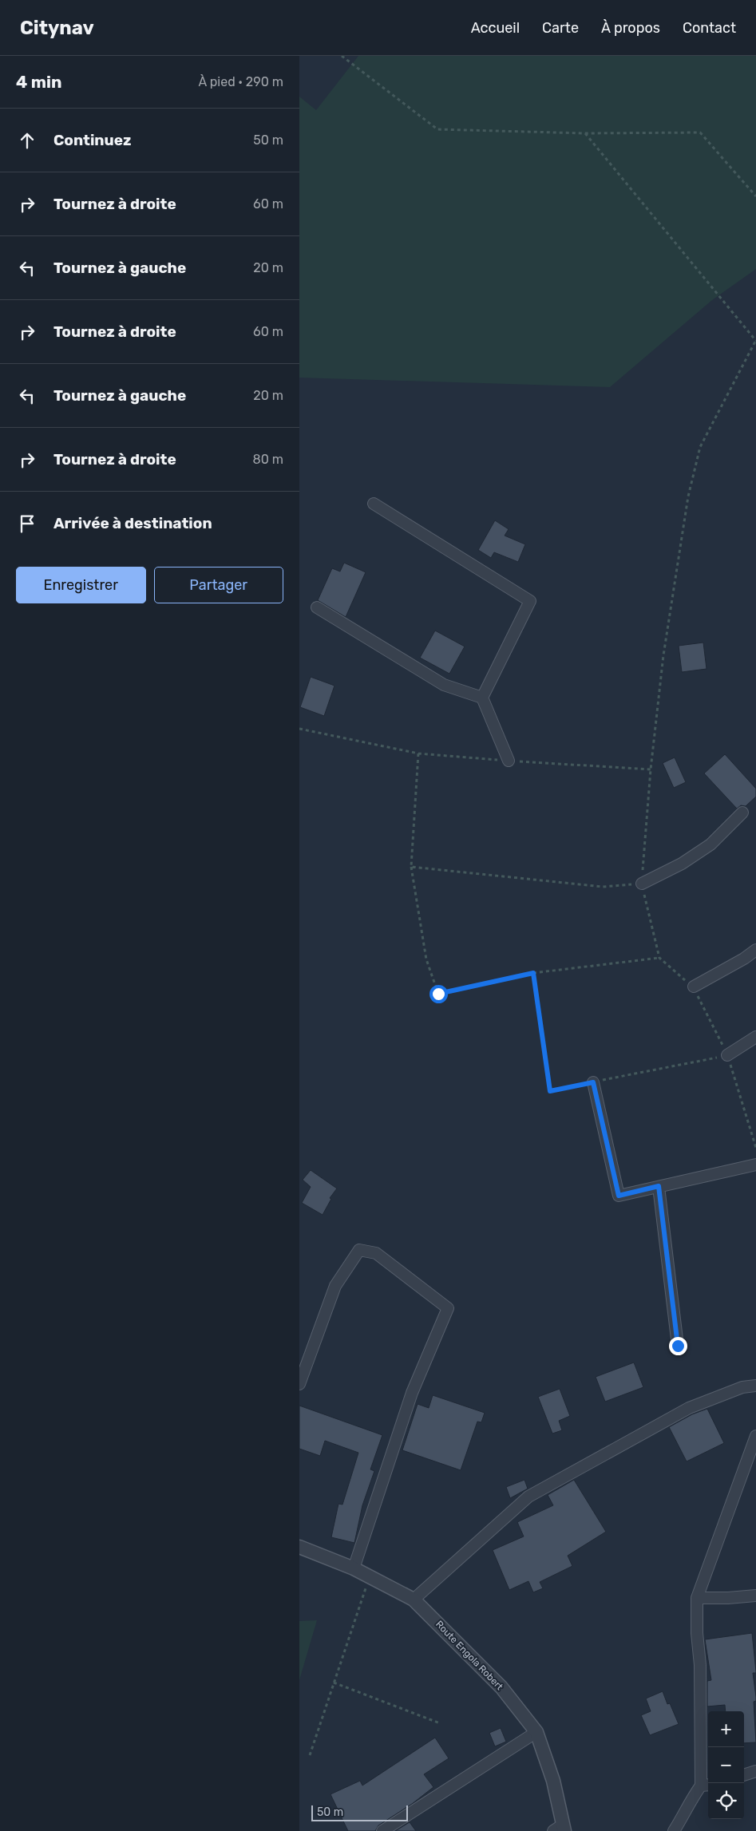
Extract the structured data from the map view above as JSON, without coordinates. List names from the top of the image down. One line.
{"streets":{"street":["Route Engola Robert"]},"scale_bar":"50 m","page":{"header":"Citynav","nav":["Accueil","Carte","À propos","Contact"],"heading":["4 min","À pied · 290 m"],"list":[["Continuez","50 m"],["Tournez à droite","60 m"],["Tournez à gauche","20 m"],["Tournez à droite","60 m"],["Tournez à gauche","20 m"],["Tournez à droite","80 m"],"Arrivée à destination"],"buttons":["Enregistrer","Partager"],"map_buttons":["+","−"],"scale":"50 m"}}
